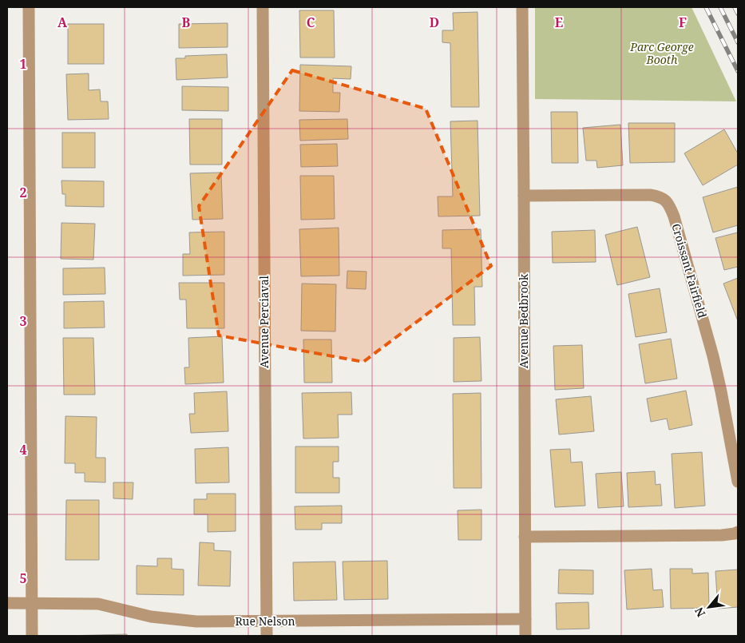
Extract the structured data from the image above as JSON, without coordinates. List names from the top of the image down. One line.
{"streets":{"street":["Croissant Fairfield","Avenue Bedbrook","Avenue Perciaval","Rue Nelson"]},"crossings":[["Croissant Fairfield","Avenue Bedbrook"],["Avenue Bedbrook","Rue Nelson"],["Avenue Perciaval","Rue Nelson"]],"parks":["Parc George Booth"],"north":"bottom left","grid":{"columns":["A","B","C","D","E","F"],"rows":["1","2","3","4","5"]}}
